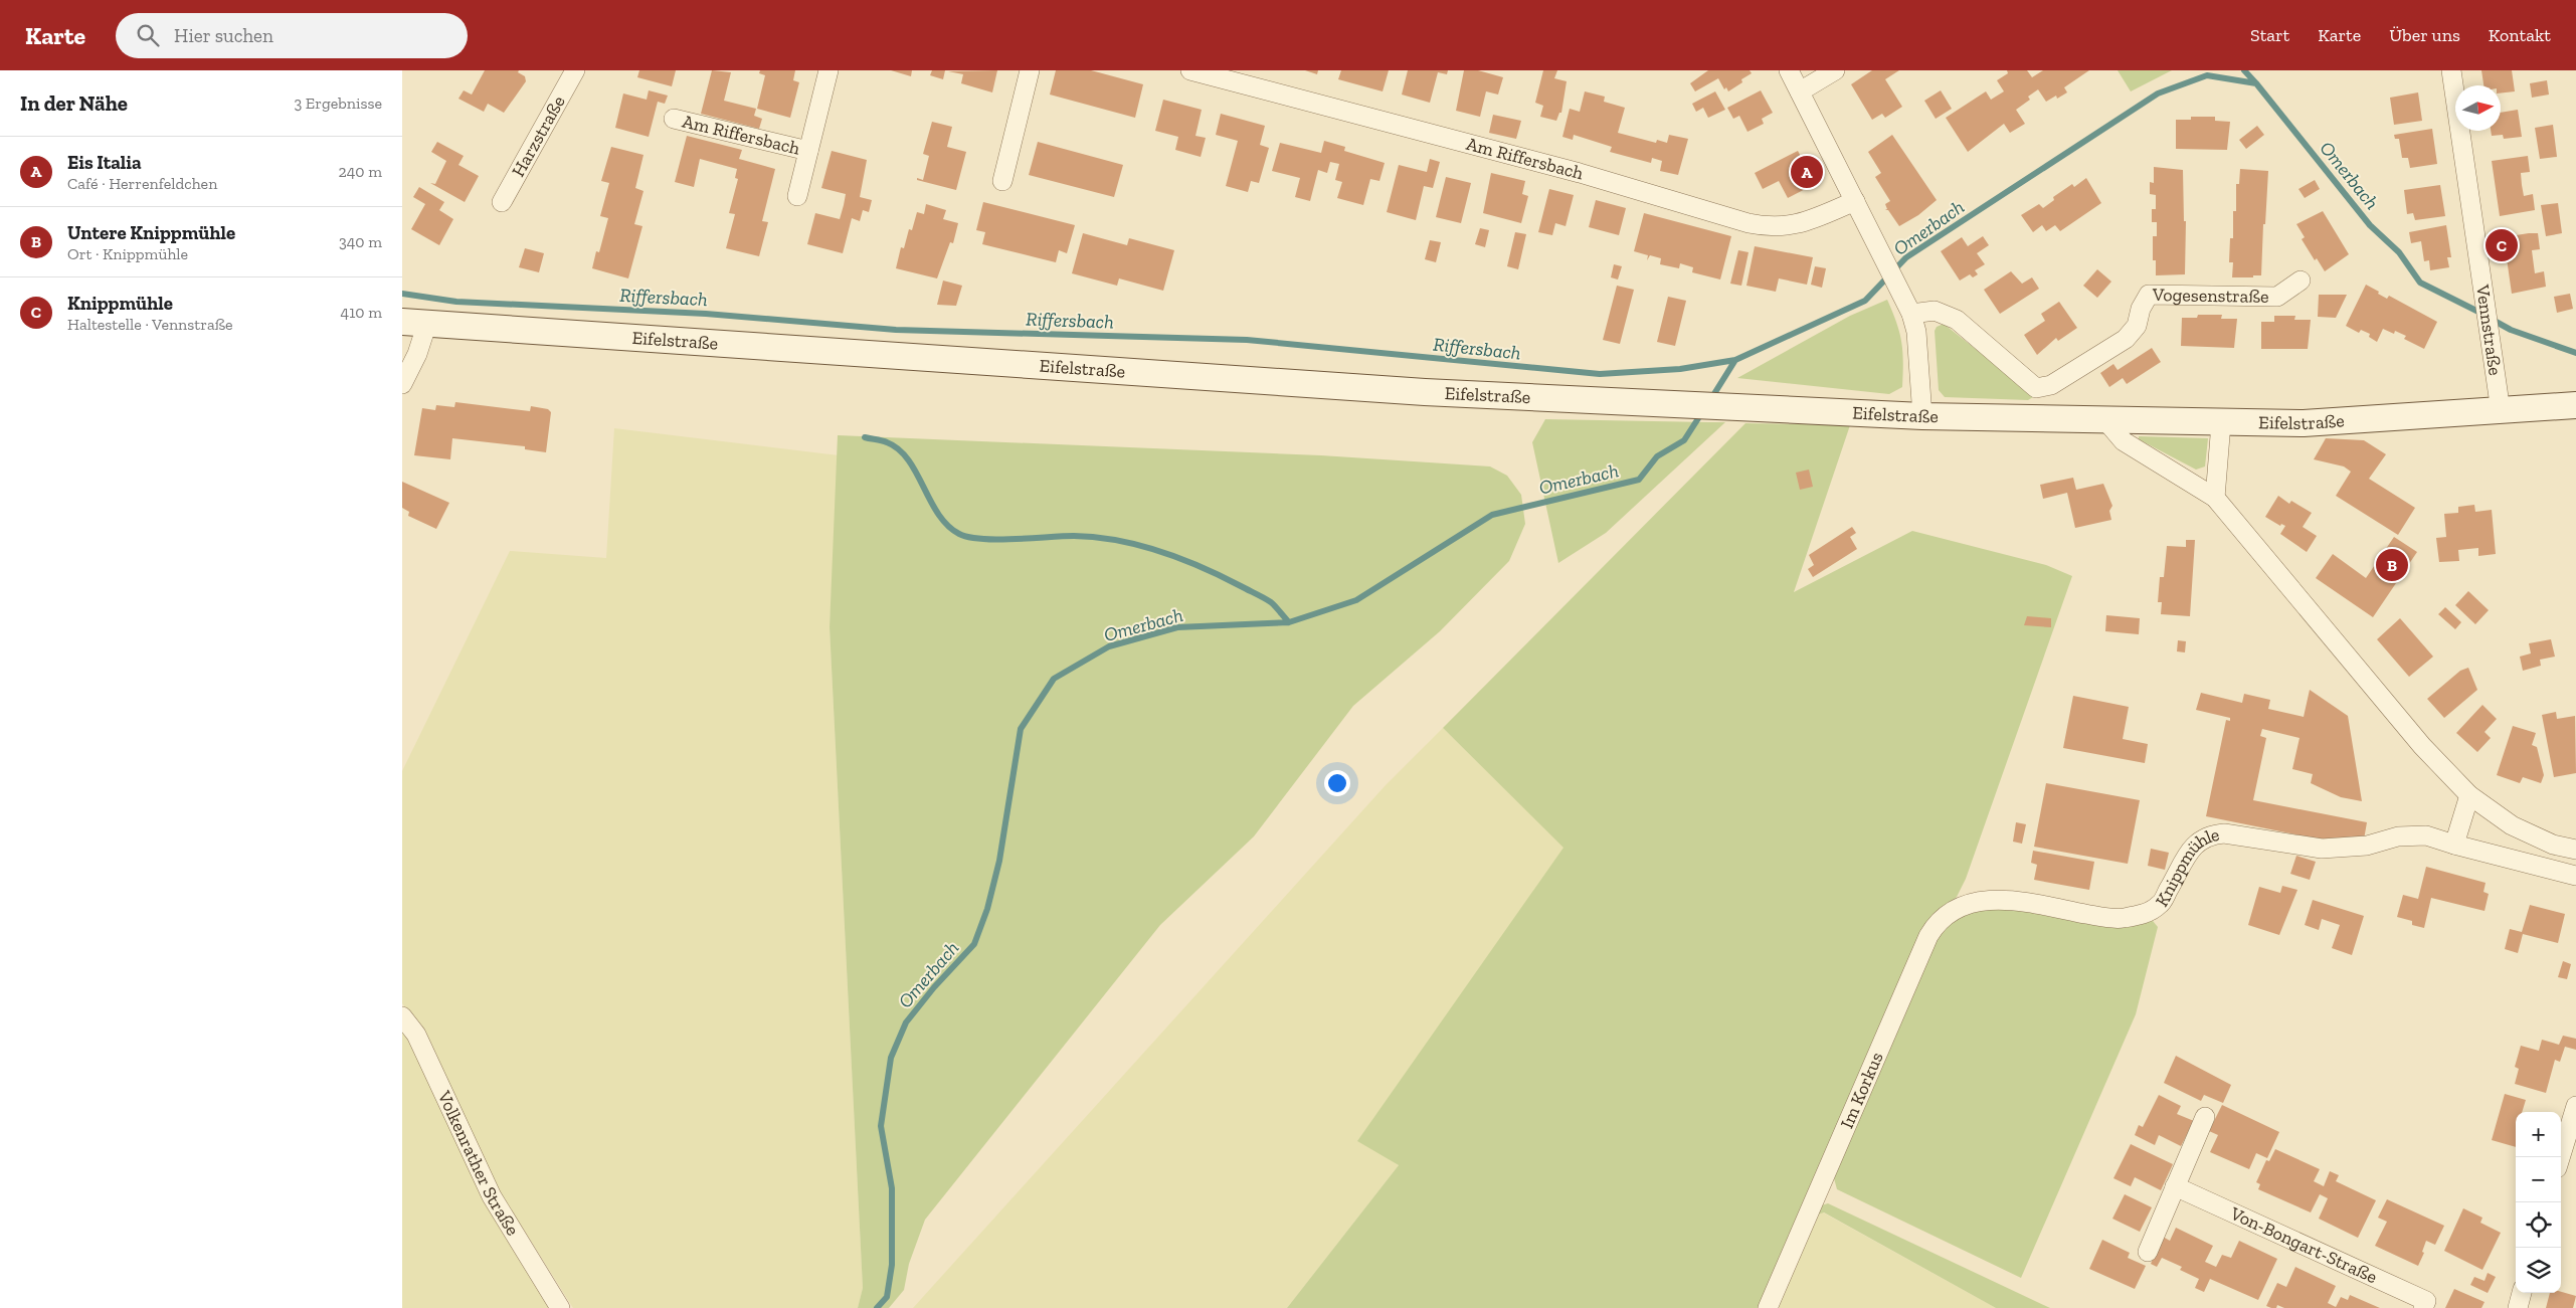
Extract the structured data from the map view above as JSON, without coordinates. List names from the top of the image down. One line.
{"streets":{"main road":["Eifelstraße"],"street":["Am Riffersbach","Harzstraße","Vogesenstraße","Vennstraße","Knippmühle","Im Korkus","Volkenrather Straße","Von-Bongart-Straße"]},"crossings":[["Vennstraße","Eifelstraße"],["Knippmühle","Im Korkus"]],"water":["Omerbach","Riffersbach"],"north":"right","page":{"header":"Karte","search":"Hier suchen","nav":["Start","Karte","Über uns","Kontakt"],"heading":["In der Nähe","3 Ergebnisse"],"list":[{"mark":"A","name":"Eis Italia","note":"Café · Herrenfeldchen","value":"240 m"},{"mark":"B","name":"Untere Knippmühle","note":"Ort · Knippmühle","value":"340 m"},{"mark":"C","name":"Knippmühle","note":"Haltestelle · Vennstraße","value":"410 m"}],"pins":["A","C","B"],"map_buttons":["+","−"]}}
